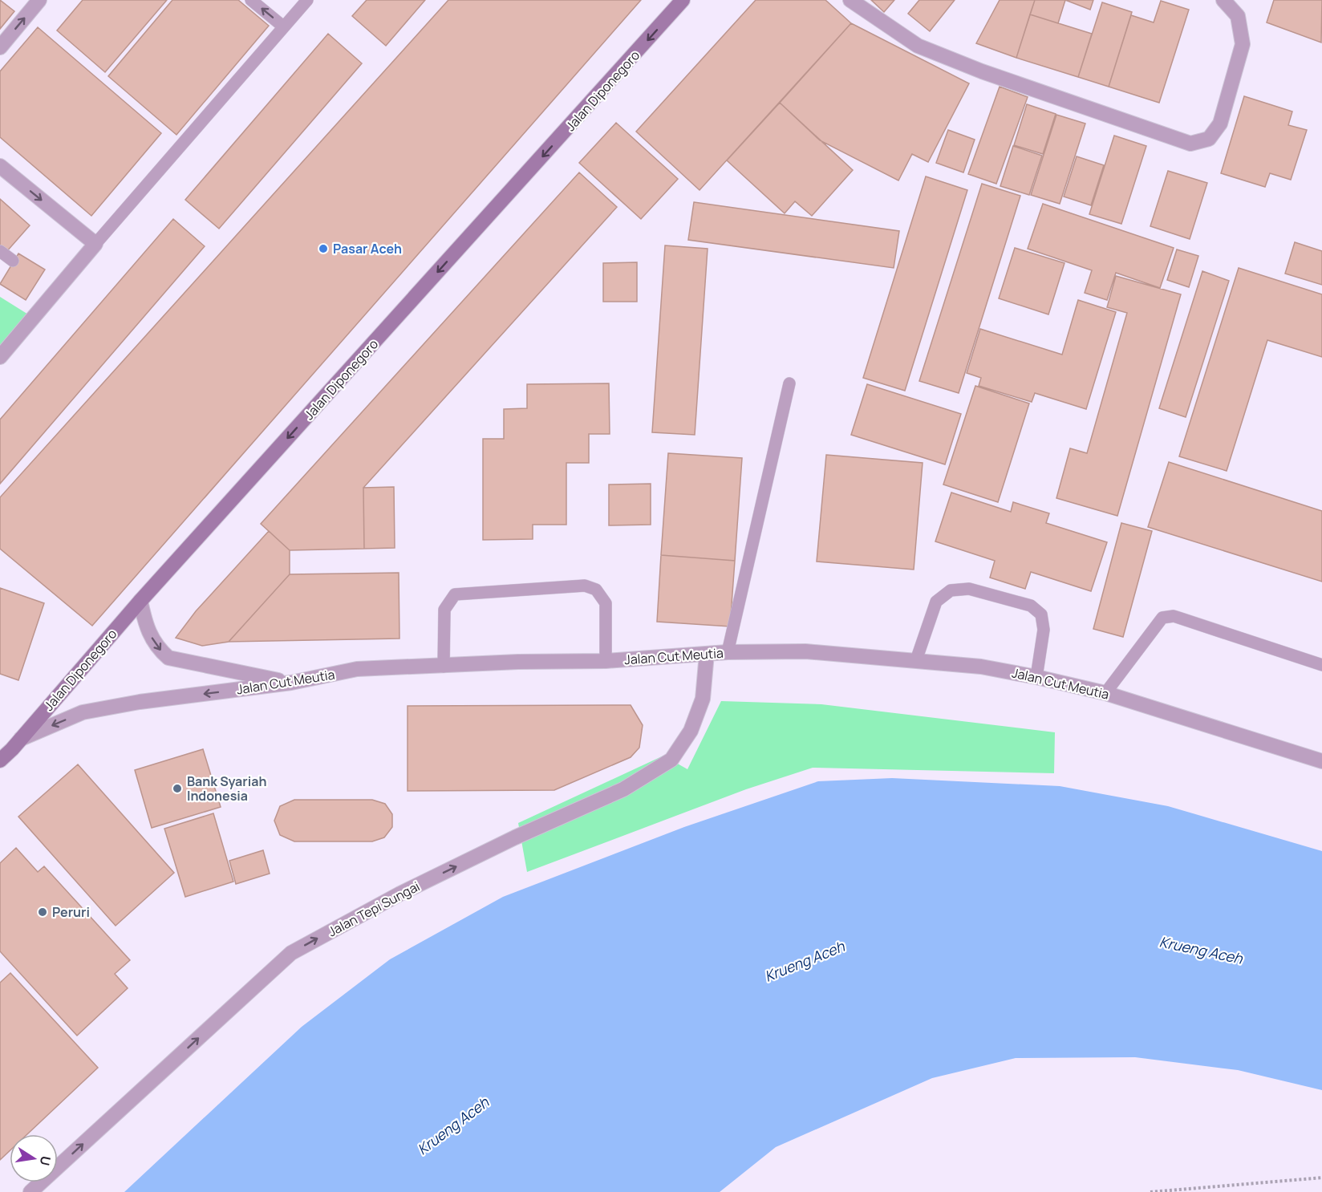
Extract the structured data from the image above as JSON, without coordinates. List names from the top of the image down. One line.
{"streets":{"main road":["Jalan Diponegoro"],"street":["Jalan Cut Meutia","Jalan Tepi Sungai"]},"crossings":[["Jalan Diponegoro","Jalan Cut Meutia"],["Jalan Cut Meutia","Jalan Tepi Sungai"]],"one_way":["Jalan Diponegoro","Jalan Tepi Sungai"],"water":["Krueng Aceh"],"places":["Pasar Aceh","Bank Syariah Indonesia","Peruri"],"north":"right"}
